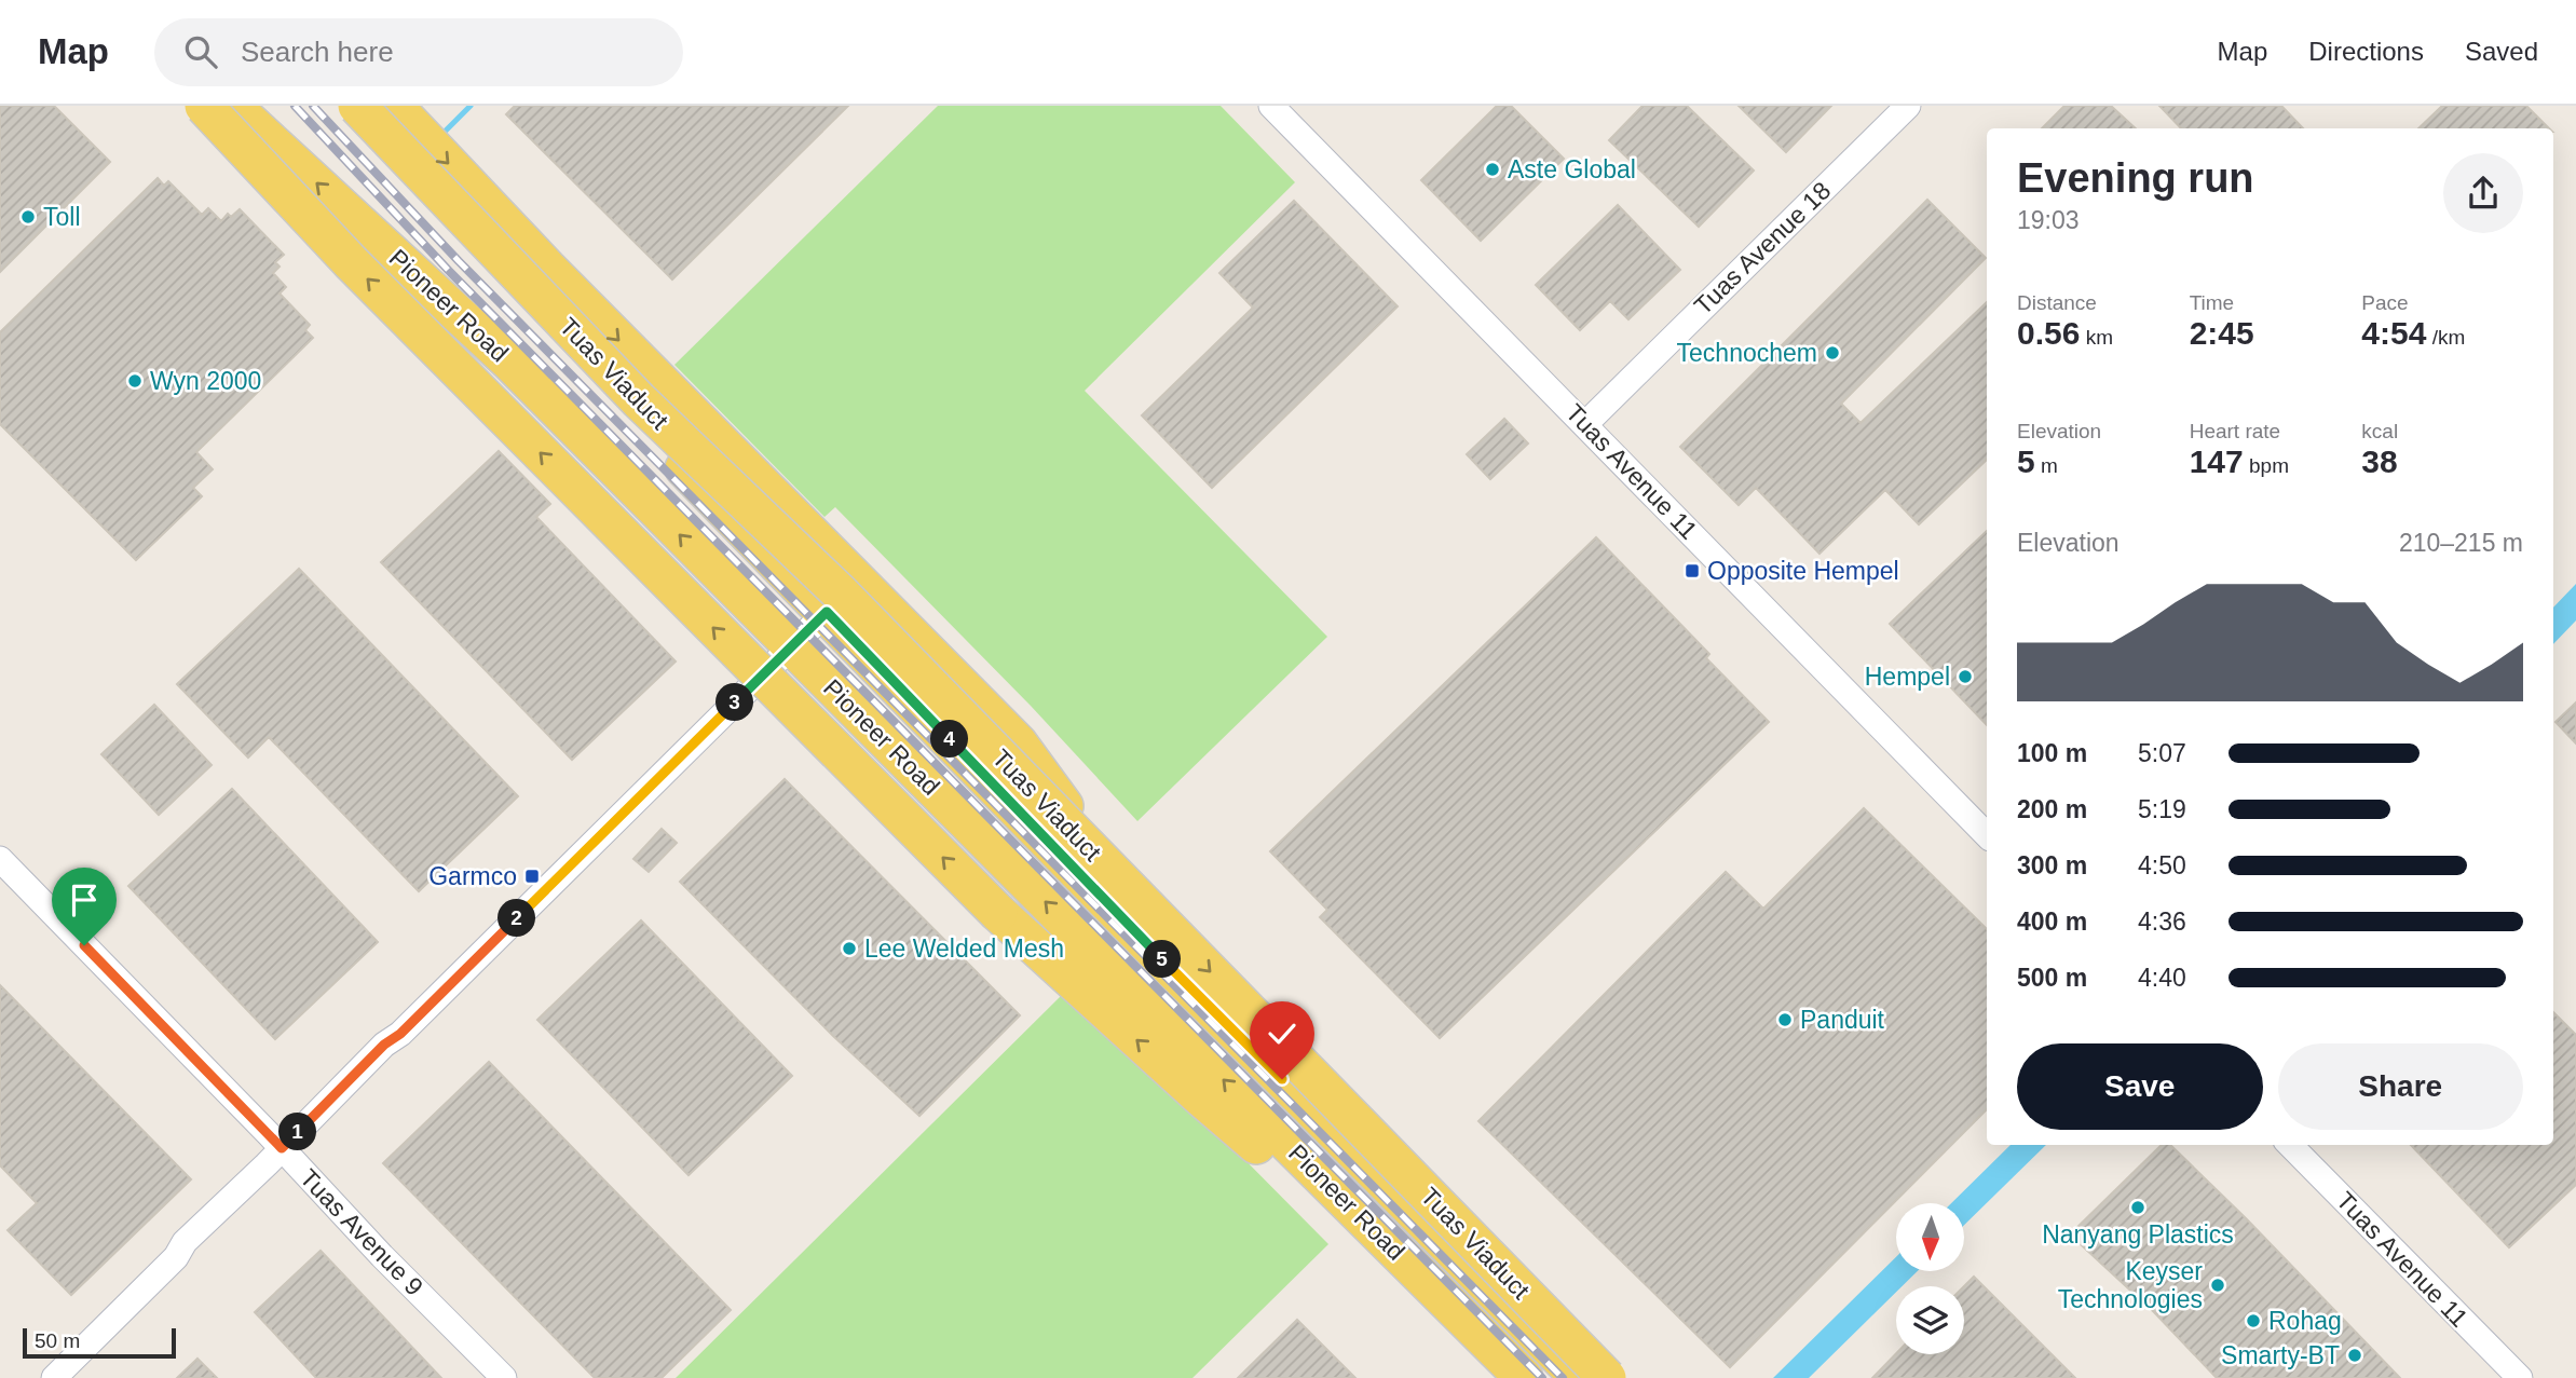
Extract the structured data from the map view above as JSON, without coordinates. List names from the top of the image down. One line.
{"streets":{"main road":["Pioneer Road","Tuas Viaduct"],"street":["Tuas Avenue 18","Tuas Avenue 11","Tuas Avenue 9"]},"crossings":[["Tuas Avenue 18","Tuas Avenue 11"]],"places":{"other":["Aste Global","Toll","Technochem","Wyn 2000","Hempel","Lee Welded Mesh","Panduit","Nanyang Plastics","Keyser Technologies","Rohag","Smarty-BT"],"transit":["Opposite Hempel","Garmco"]},"scale_bar":"50 m","north":"bottom","page":{"header":"Map","search":"Search here","nav":["Map","Directions","Saved"],"heading":["Evening run","19:03"],"stats":[["Distance","0.56 km"],["Time","2:45"],["Pace","4:54 /km"],["Elevation","5 m"],["Heart rate","147 bpm"],["kcal","38"]],"chart":["Elevation","210–215 m"],"pins":["3","4","2","5","1"],"list":[{"name":"100 m","note":"5:07"},{"name":"200 m","note":"5:19"},{"name":"300 m","note":"4:50"},{"name":"400 m","note":"4:36"},{"name":"500 m","note":"4:40"}],"buttons":["Save","Share"],"scale":"50 m"}}
